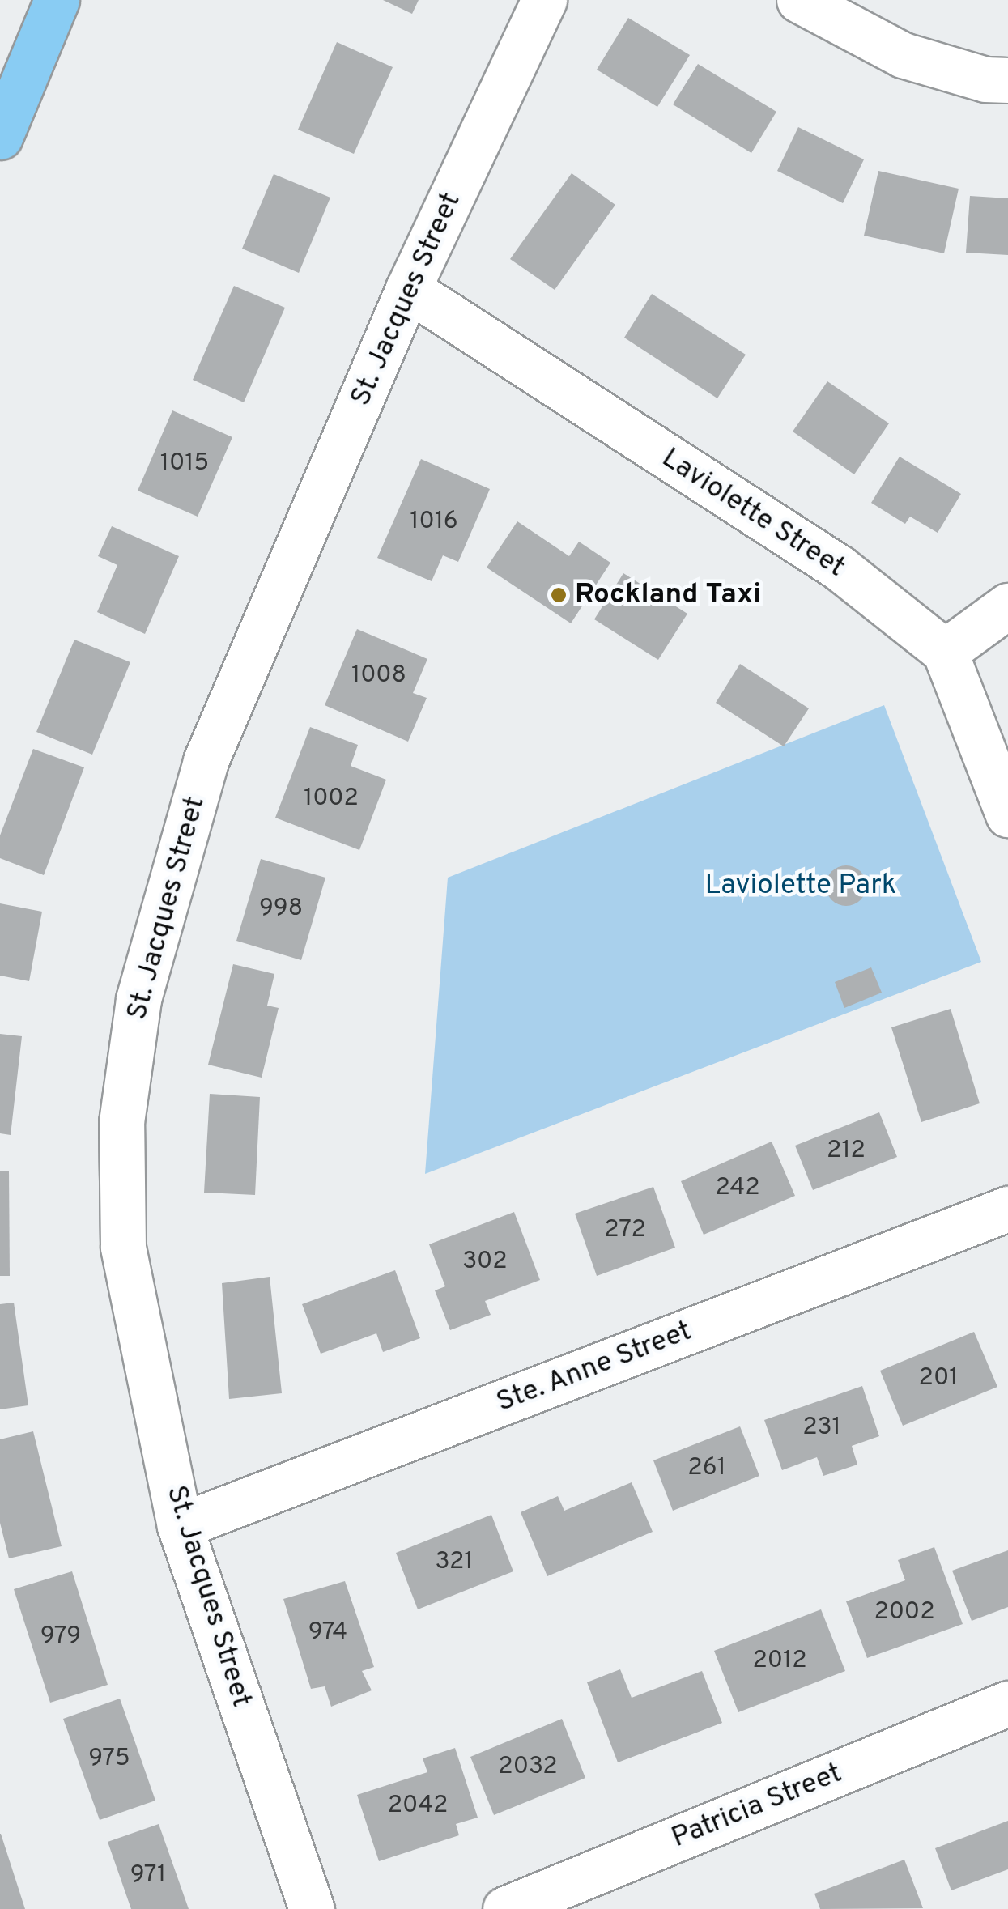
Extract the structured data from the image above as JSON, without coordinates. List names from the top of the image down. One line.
{"streets":{"street":["St. Jacques Street","Laviolette Street","Ste. Anne Street","Patricia Street"]},"crossings":[["St. Jacques Street","Laviolette Street"],["St. Jacques Street","Ste. Anne Street"]],"parks":["Laviolette Park"],"places":["Rockland Taxi"],"house_numbers":["1015","1016","1008","1002","998","212","242","272","302","201","231","261","321","2002","974","979","2012","975","2032","2042","971"]}
